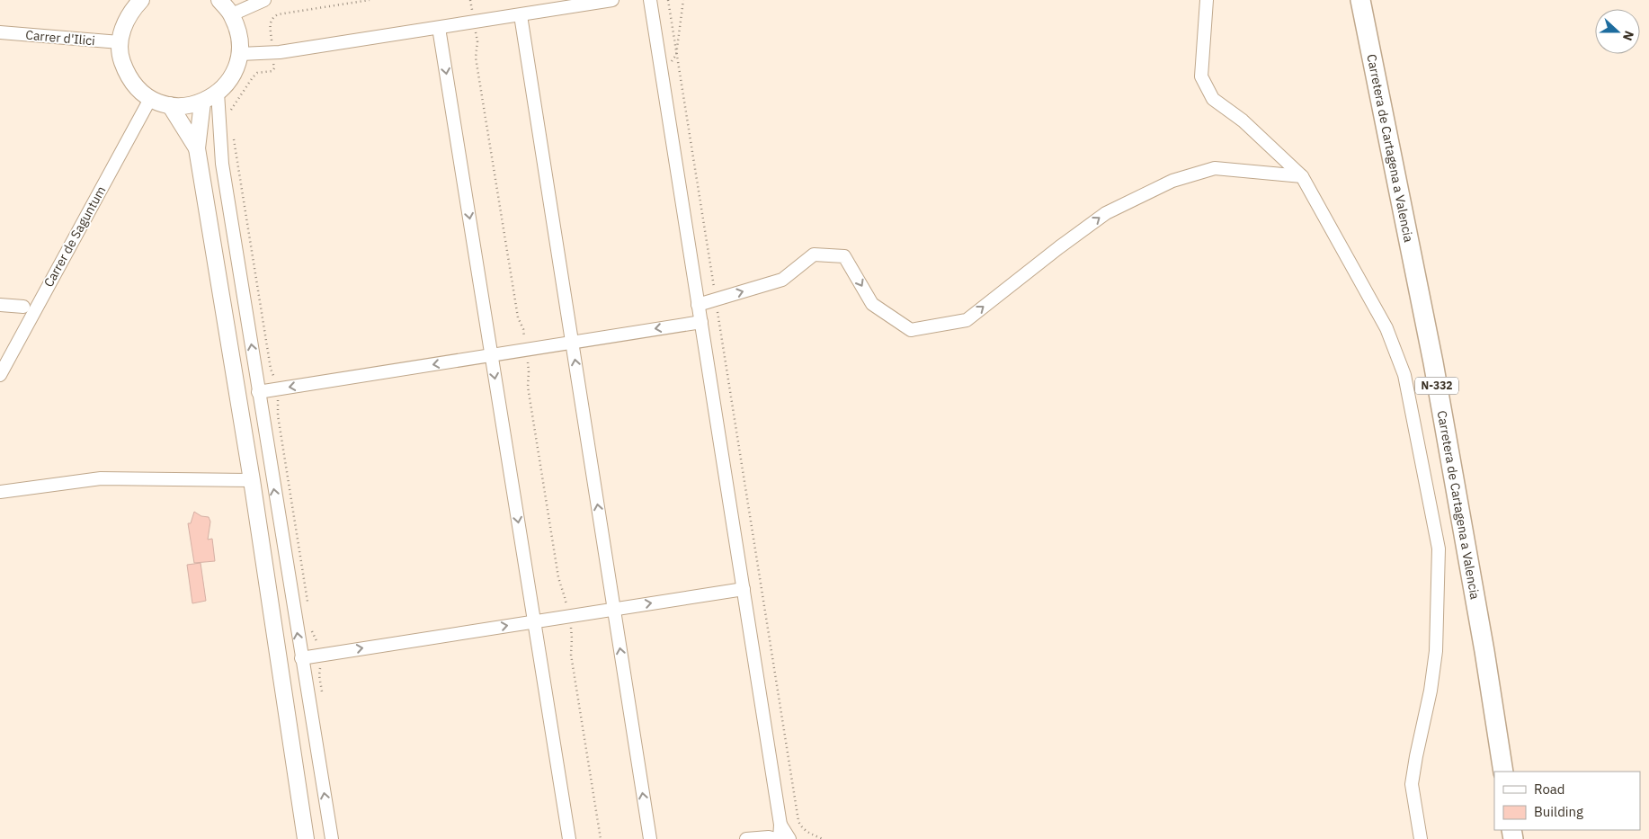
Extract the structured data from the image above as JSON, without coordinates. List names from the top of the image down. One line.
{"streets":{"highway":["Carretera de Cartagena a Valencia","N-332"],"street":["Carrer d'Ilici","Carrer de Saguntum"]},"legend":["Road","Building"],"north":"right"}
